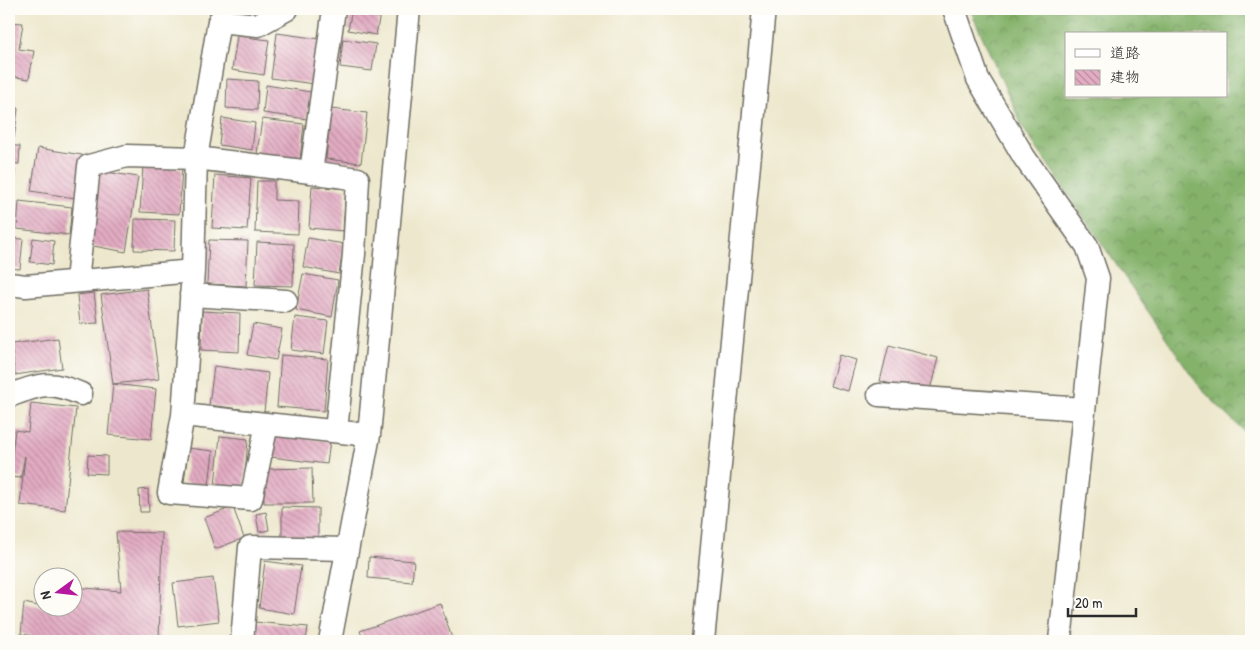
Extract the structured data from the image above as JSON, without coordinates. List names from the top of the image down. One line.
{"legend":["道路","建物"],"scale_bar":"20 m","north":"left"}
